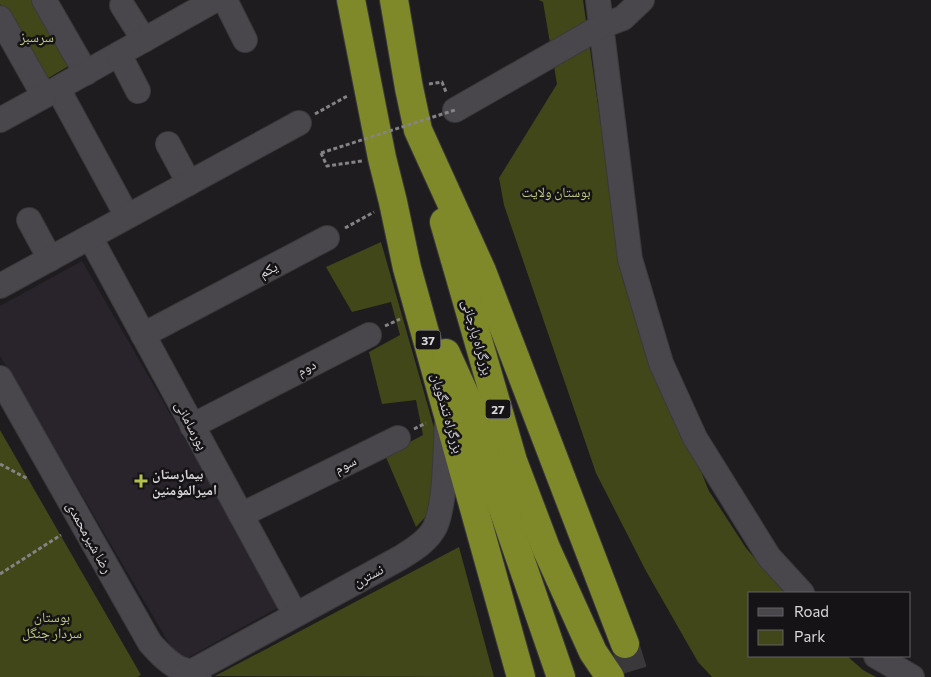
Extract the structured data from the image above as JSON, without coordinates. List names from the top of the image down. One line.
{"streets":{"highway":["بزرگراه یارجانی","37","27","بزرگراه تندگویان"],"street":["یکم","دوم","پورسامانی","سوم","رضا شیرمحمدی","نسترن"]},"crossings":[["یکم","پورسامانی"],["دوم","پورسامانی"],["بزرگراه تندگویان","نسترن"],["پورسامانی","سوم"],["پورسامانی","نسترن"],["رضا شیرمحمدی","نسترن"]],"parks":["سرسبز","بوستان ولایت","بوستان سردار جنگل"],"places":{"health":["بیمارستان امیرالمؤمنین"]},"legend":["Road","Park"]}
